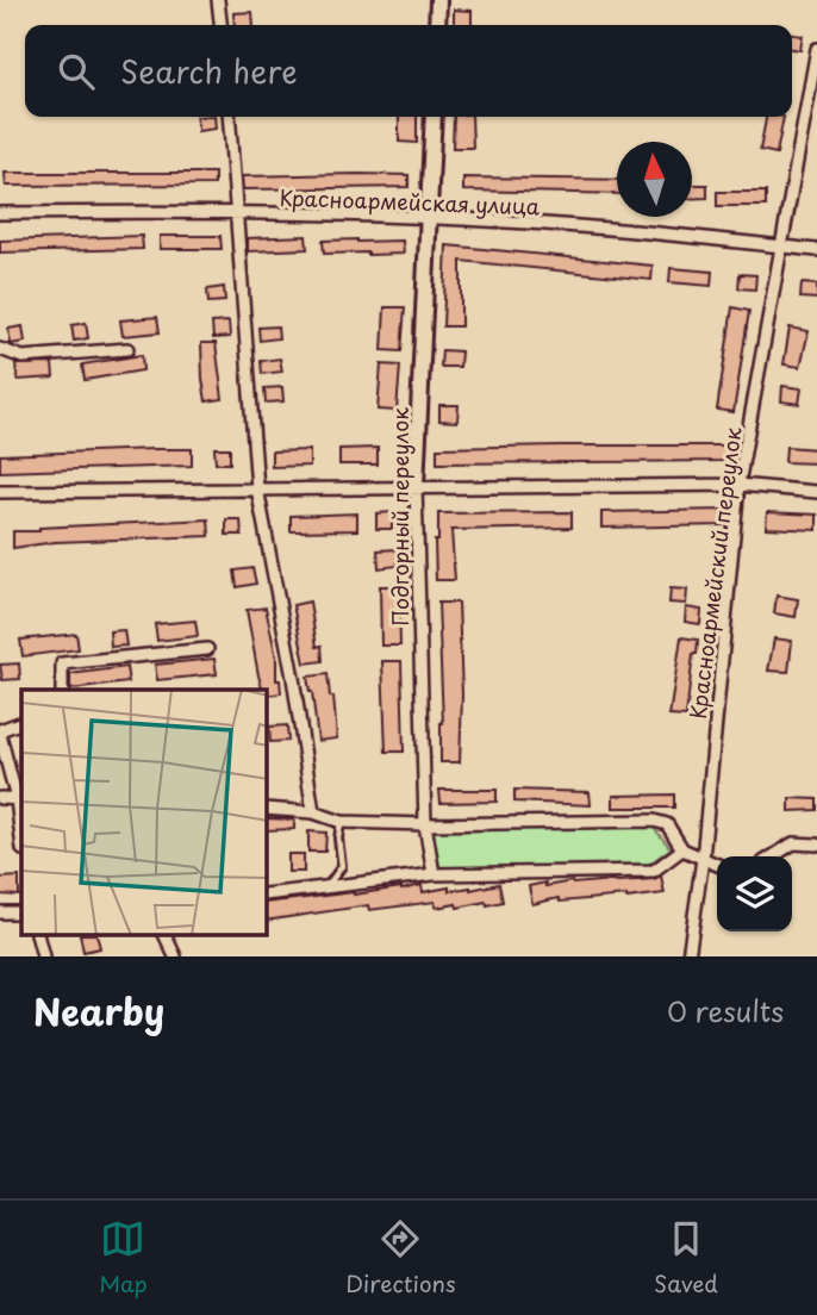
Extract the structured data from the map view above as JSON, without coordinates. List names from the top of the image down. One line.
{"streets":{"main road":["Подгорный переулок"],"street":["Красноармейская улица","Красноармейский переулок"]},"crossings":[["Красноармейская улица","Подгорный переулок"],["Красноармейская улица","Красноармейский переулок"]],"north":"top","page":{"search":"Search here","heading":["Nearby","0 results"],"nav":["Map","Directions","Saved"]}}
